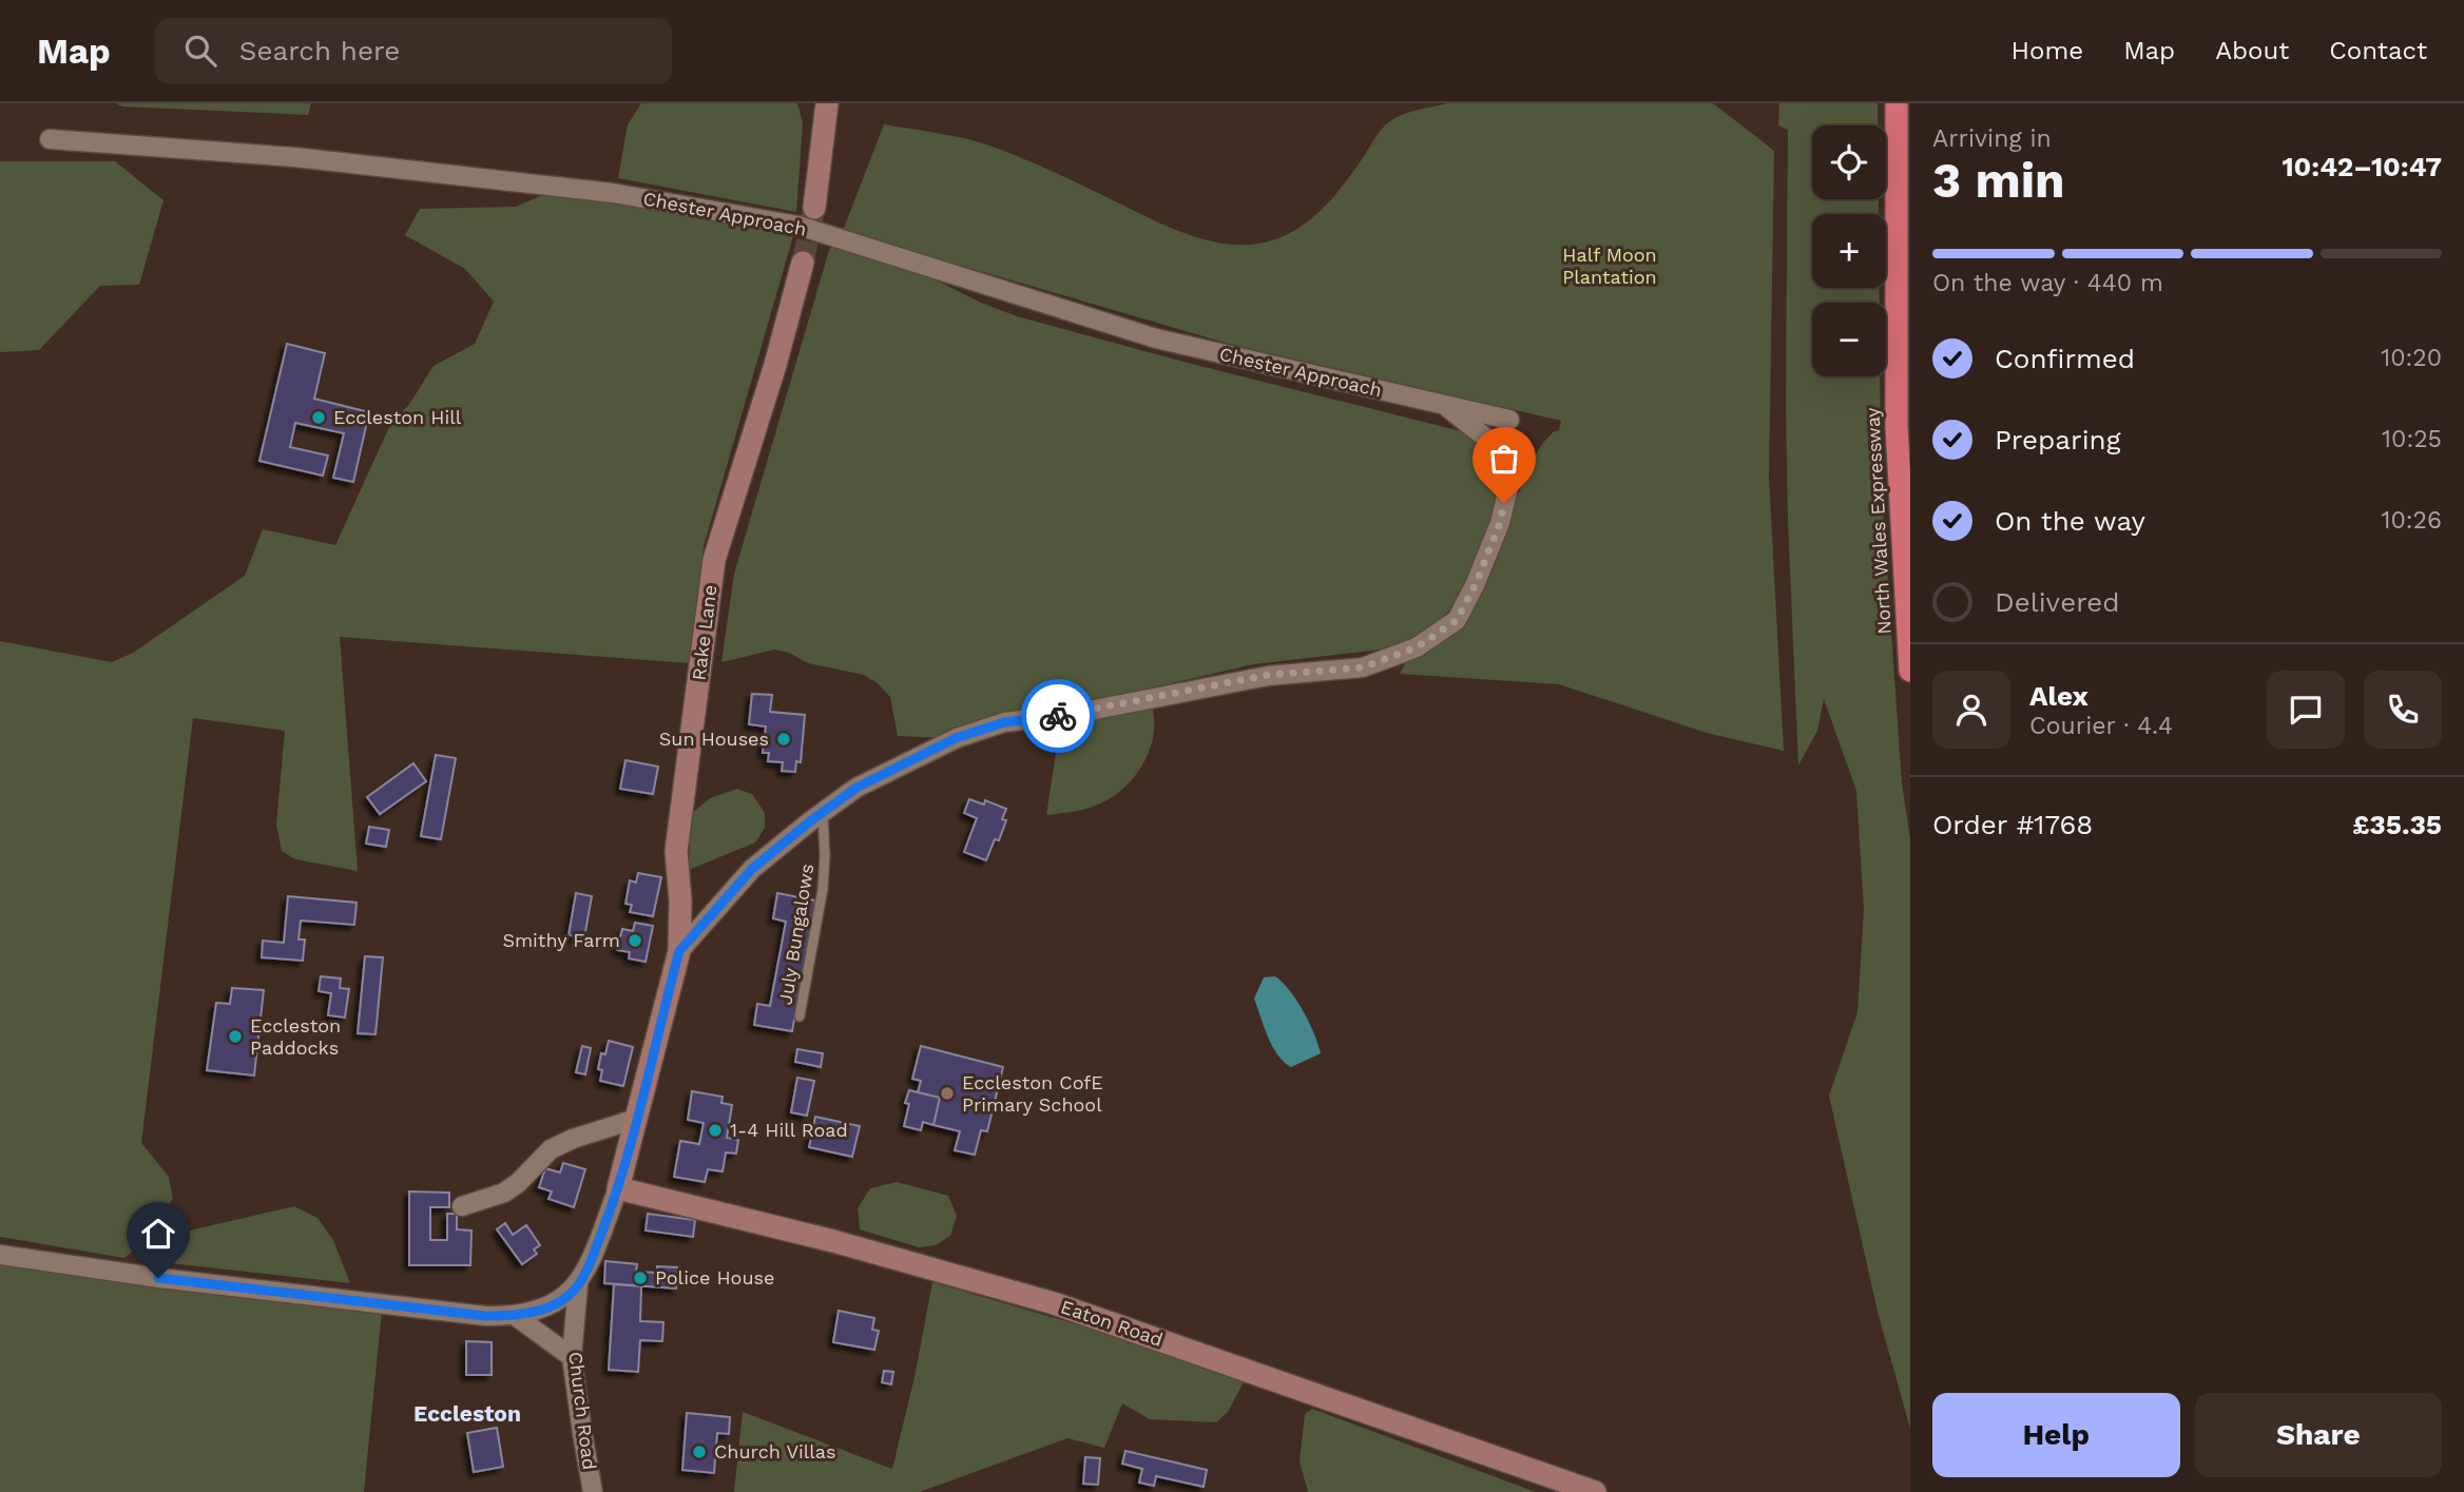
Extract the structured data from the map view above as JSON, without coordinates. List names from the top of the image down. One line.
{"streets":{"highway":["North Wales Expressway"],"street":["Chester Approach","Rake Lane","Eaton Road","Church Road"],"lane":["July Bungalows"]},"crossings":[["Rake Lane","Eaton Road"]],"districts":["Eccleston"],"parks":["Half Moon Plantation"],"places":["Eccleston Hill","Sun Houses","Smithy Farm","Eccleston Paddocks","Eccleston CofE Primary School","1-4 Hill Road","Police House","Church Villas"],"page":{"header":"Map","search":"Search here","nav":["Home","Map","About","Contact"],"heading":["3 min","Arriving in","10:42–10:47"],"panel":["Alex","Courier · 4.4","Order #1768","£35.35"],"map_buttons":["+","−"],"bar":"On the way · 440 m","list":[["Confirmed","10:20"],["Preparing","10:25"],["On the way","10:26"],"Delivered"],"buttons":["Help","Share"]}}
